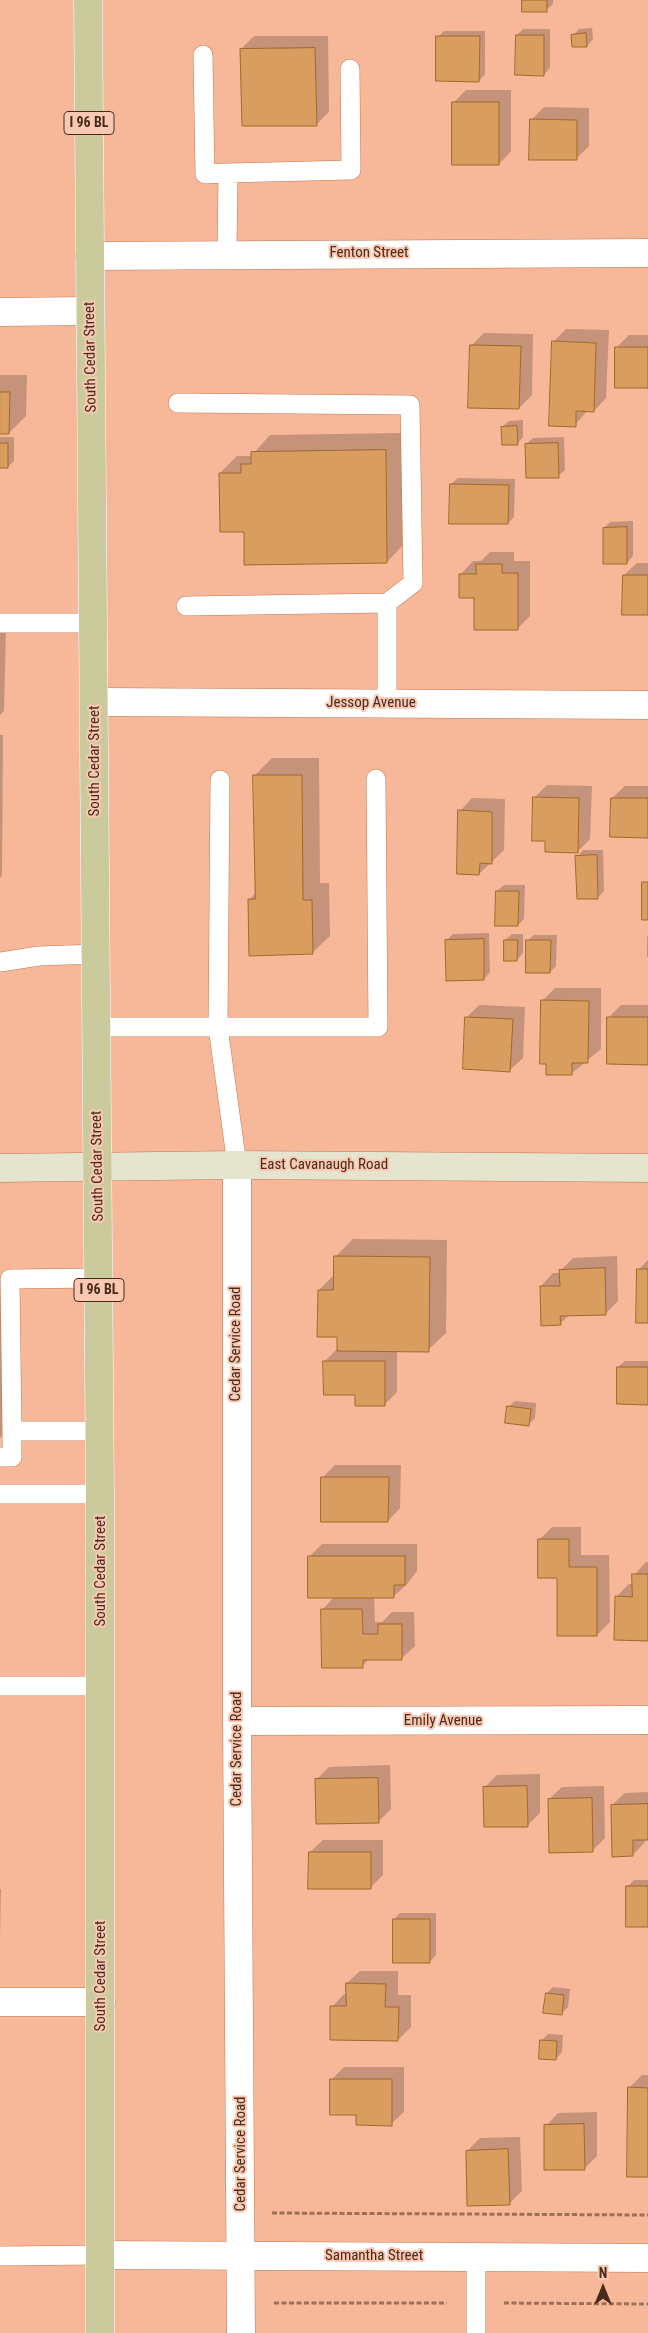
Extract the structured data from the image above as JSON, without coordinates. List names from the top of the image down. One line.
{"streets":{"main road":["I 96 BL","South Cedar Street"],"street":["Fenton Street","Jessop Avenue","East Cavanaugh Road","Cedar Service Road","Emily Avenue","Samantha Street"]},"crossings":[["Fenton Street","South Cedar Street"],["South Cedar Street","Jessop Avenue"],["South Cedar Street","East Cavanaugh Road"],["South Cedar Street","Samantha Street"],["East Cavanaugh Road","Cedar Service Road"],["Cedar Service Road","Emily Avenue"],["Cedar Service Road","Samantha Street"]],"north":"top"}
